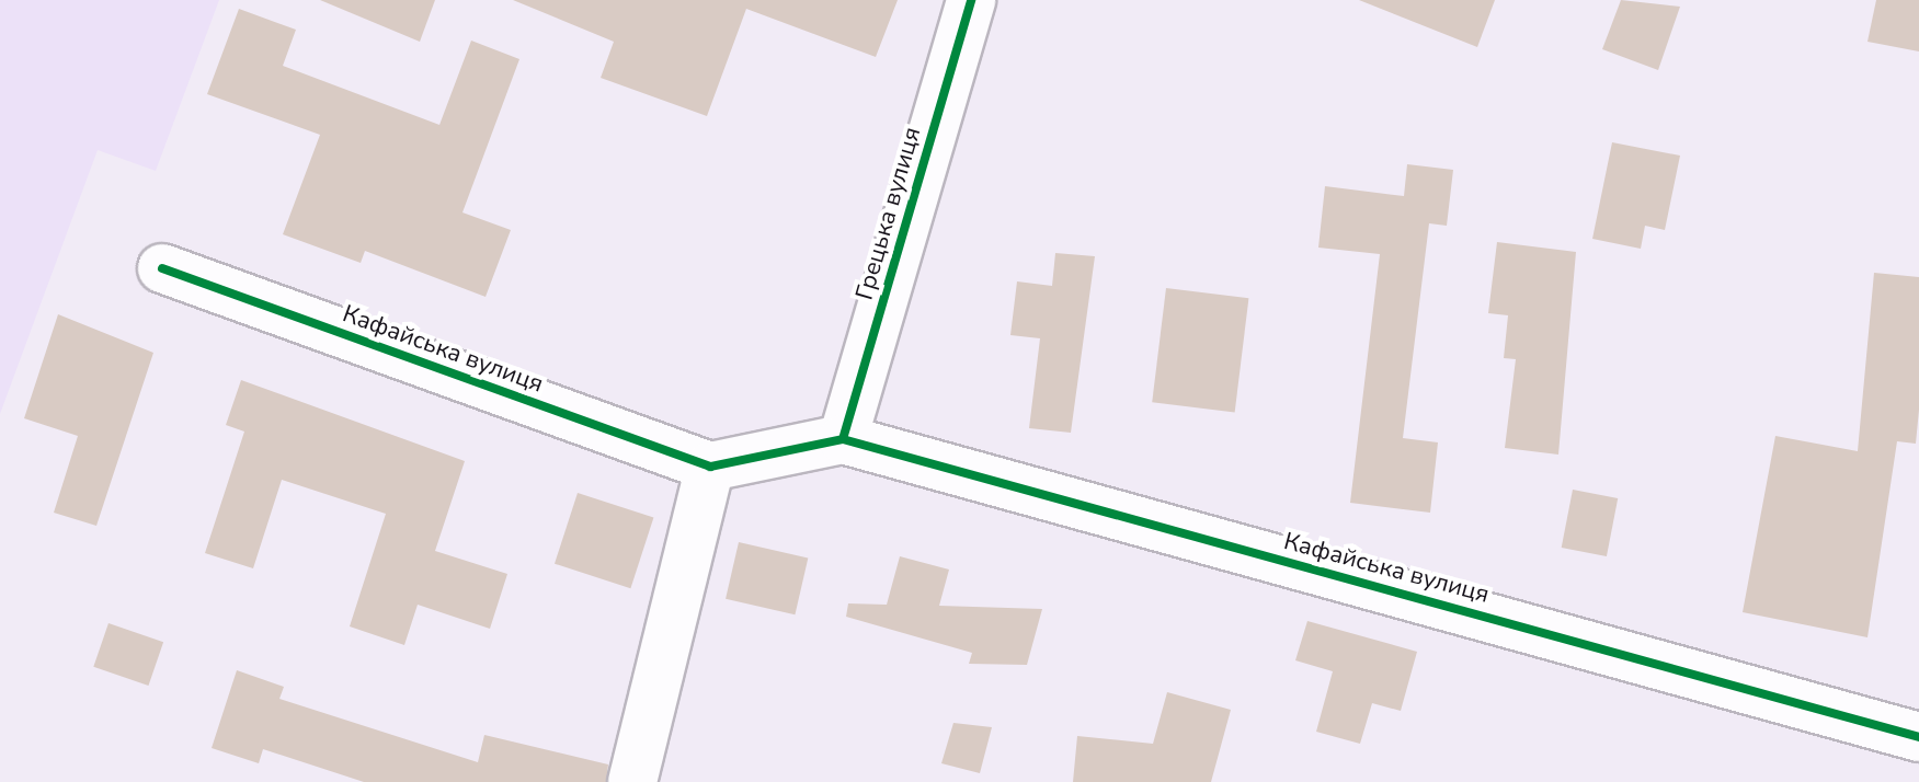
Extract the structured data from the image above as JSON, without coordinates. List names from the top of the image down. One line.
{"streets":{"street":["Грецька вулиця","Кафайська вулиця"]},"crossings":[["Грецька вулиця","Кафайська вулиця"]]}
